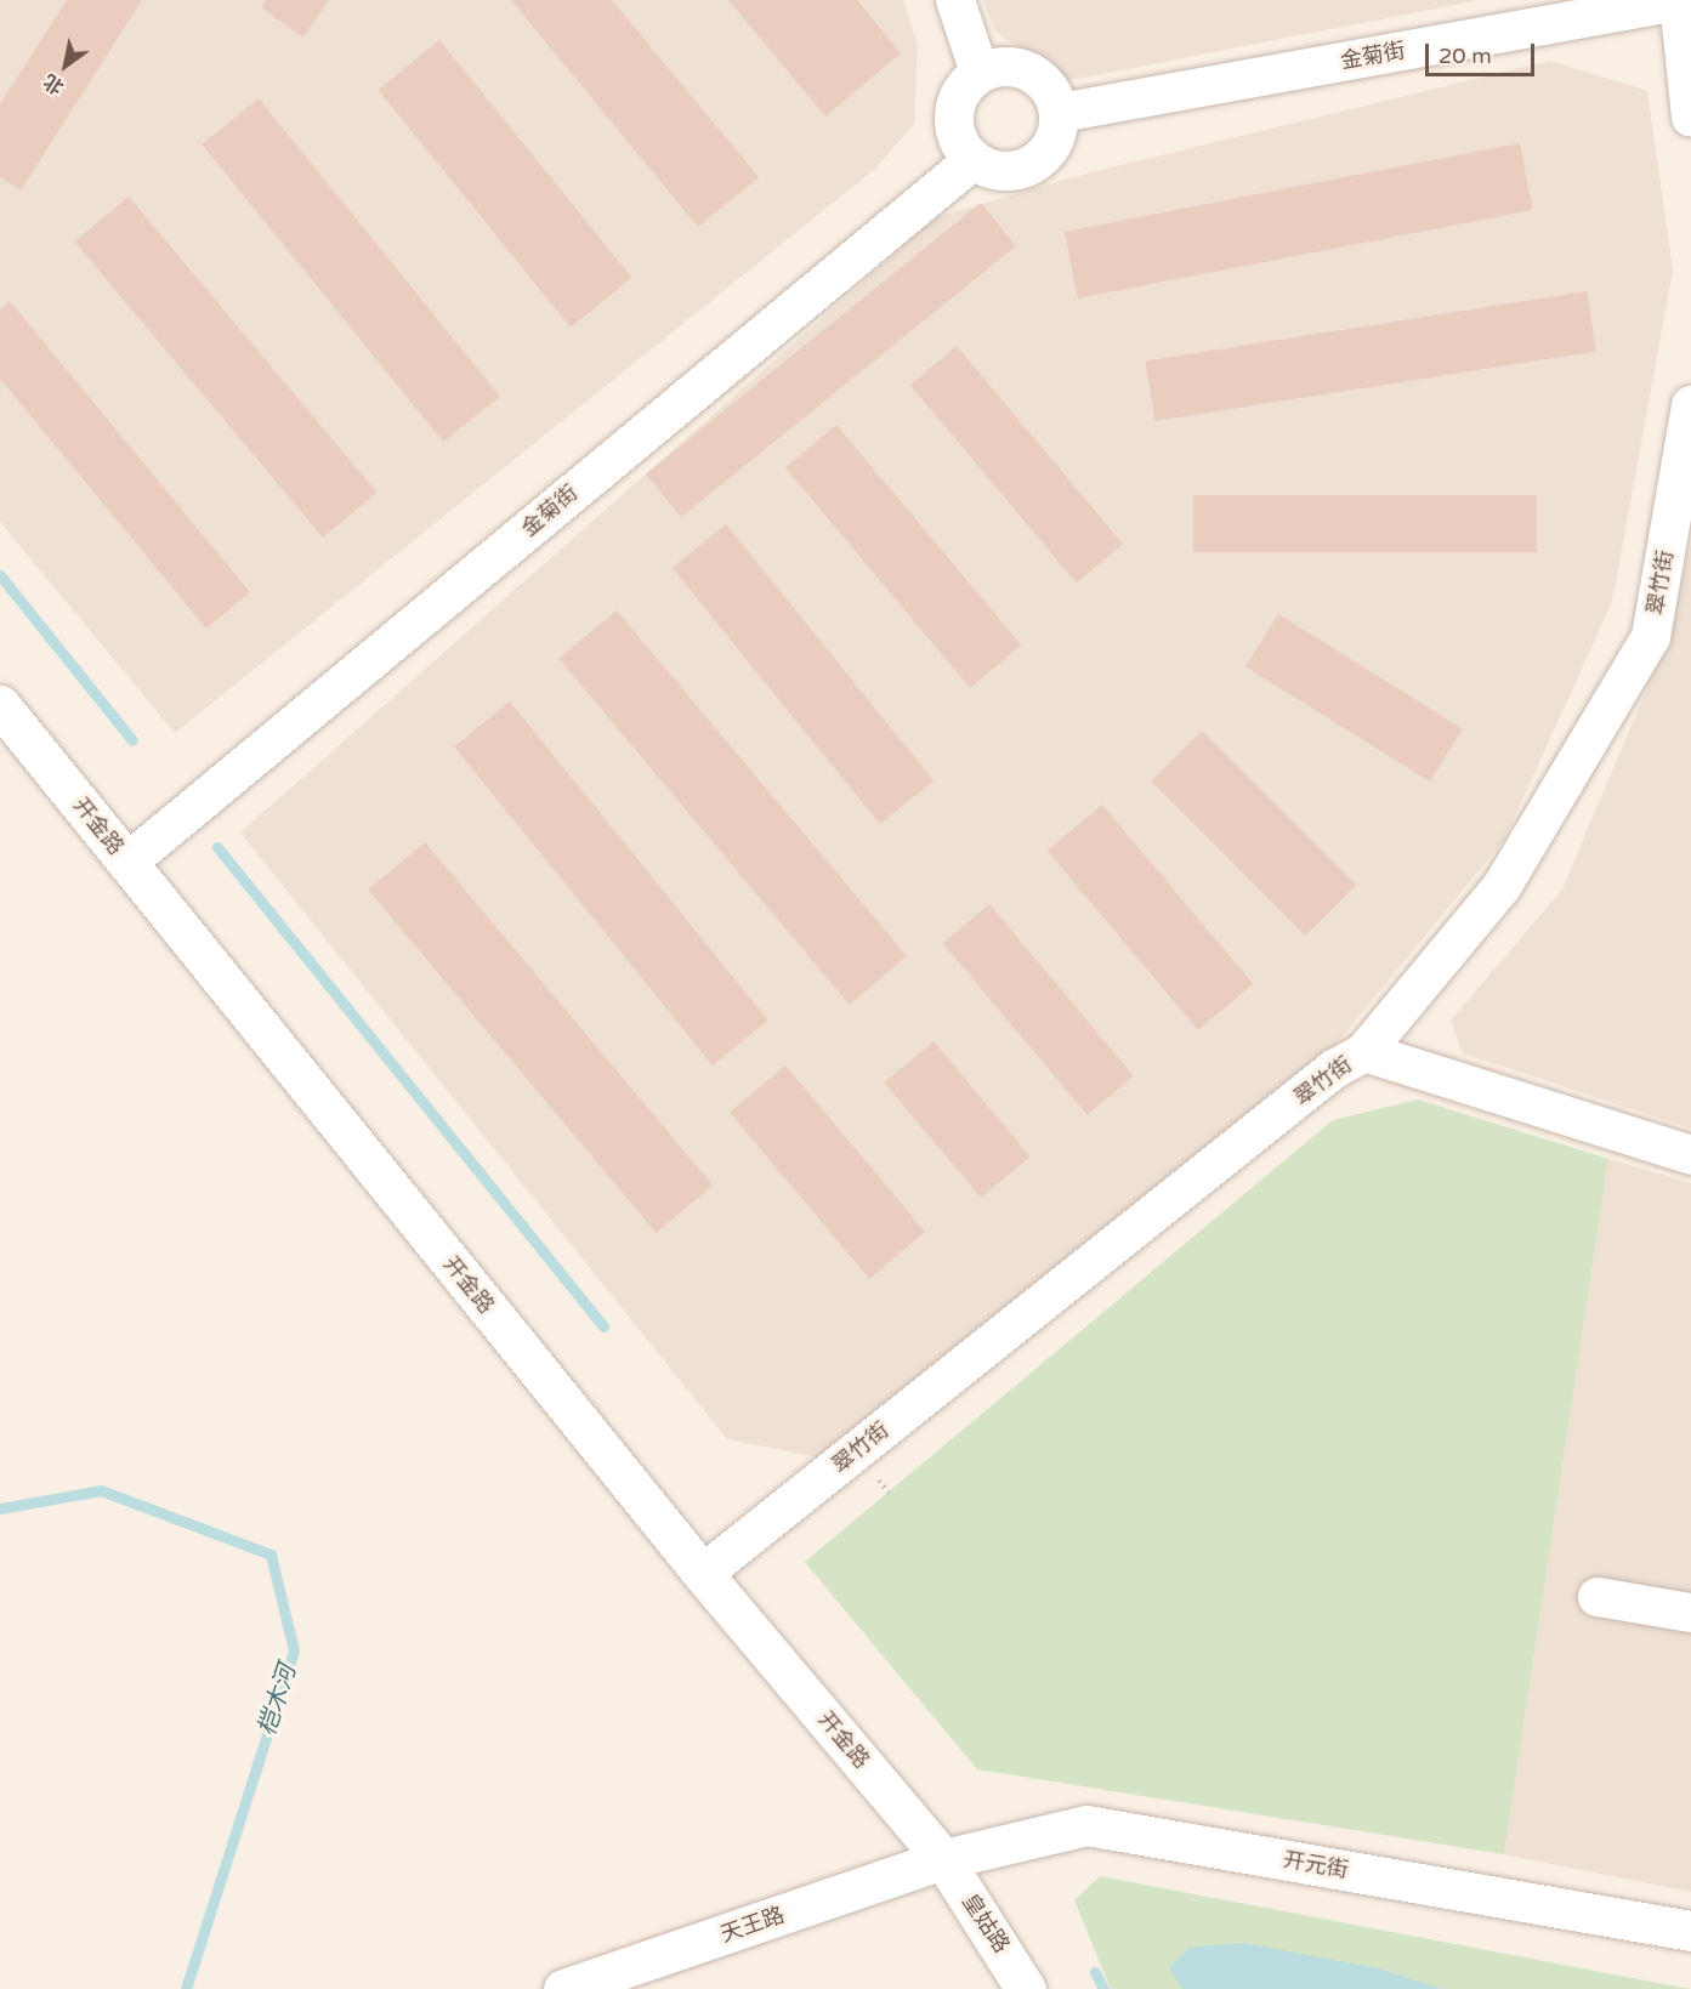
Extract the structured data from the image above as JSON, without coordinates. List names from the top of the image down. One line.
{"streets":{"street":["金菊街","翠竹街","开金路","开元街","皇姑路","天王路"]},"crossings":[["金菊街","开金路"],["翠竹街","开金路"],["开金路","开元街"],["开金路","皇姑路"],["开金路","天王路"],["开元街","皇姑路"],["开元街","天王路"],["皇姑路","天王路"]],"water":["桤木河"],"scale_bar":"20 m","north":"bottom left"}
